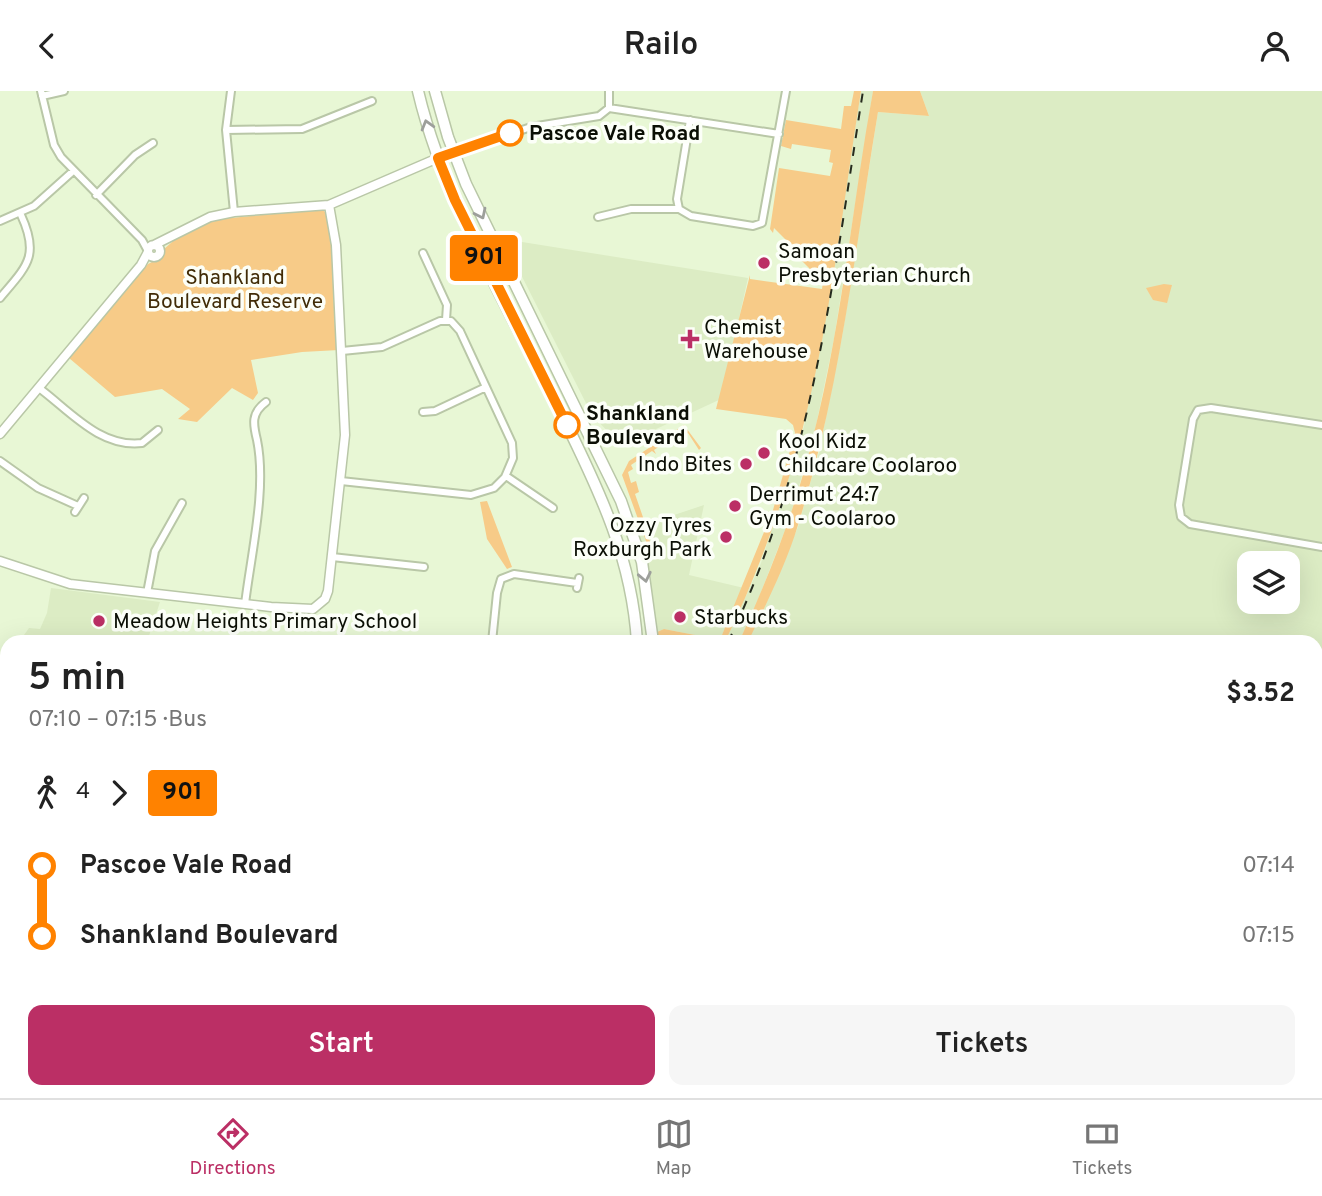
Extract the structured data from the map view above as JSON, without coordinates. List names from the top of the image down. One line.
{"parks":["Shankland Boulevard Reserve"],"places":{"other":["Pascoe Vale Road","Samoan Presbyterian Church","Shankland Boulevard","Kool Kidz Childcare Coolaroo","Indo Bites","Derrimut 24:7 Gym - Coolaroo","Ozzy Tyres Roxburgh Park","Starbucks","Meadow Heights Primary School"],"health":["Chemist Warehouse"]},"lines":["bus line 901"],"page":{"header":"Railo","on_map":"901","heading":["5 min","07:10 – 07:15 · Bus","$3.52"],"legs":["4","901"],"list":[{"name":"Pascoe Vale Road","value":"07:14"},{"name":"Shankland Boulevard","value":"07:15"}],"buttons":["Start","Tickets"],"tabs":["Directions","Map","Tickets"]}}
